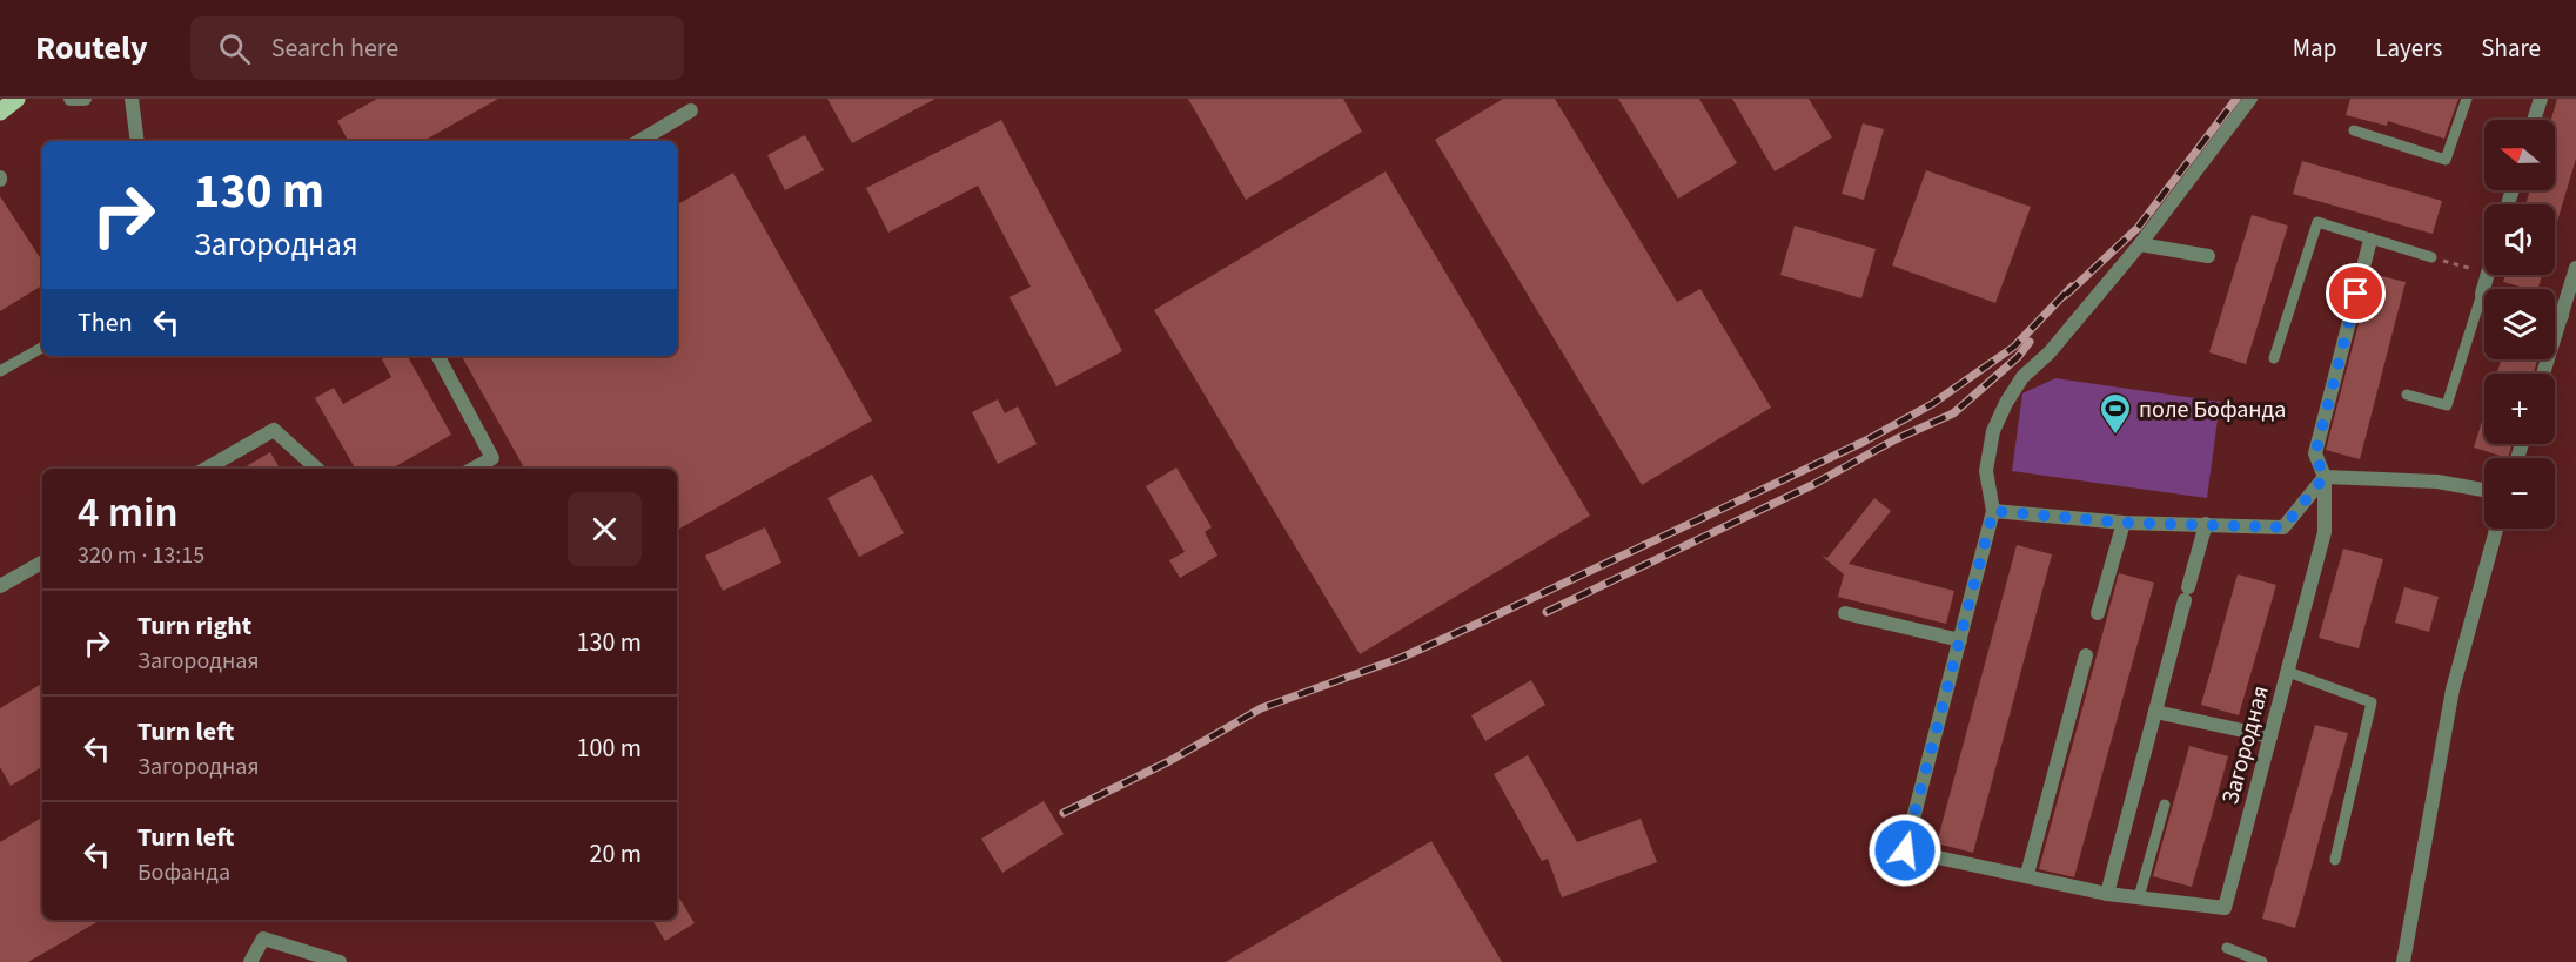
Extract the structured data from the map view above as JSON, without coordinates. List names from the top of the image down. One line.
{"streets":{"street":["Загородная"]},"places":{"sports":["поле Бофанда"]},"north":"left","page":{"header":"Routely","search":"Search here","nav":["Map","Layers","Share"],"map_buttons":["+","−"],"turn":["130 m","Загородная"],"then":"Then","heading":["4 min","320 m · 13:15"],"list":[{"name":"Turn right","note":"Загородная","value":"130 m"},{"name":"Turn left","note":"Загородная","value":"100 m"},{"name":"Turn left","note":"Бофанда","value":"20 m"}]}}
